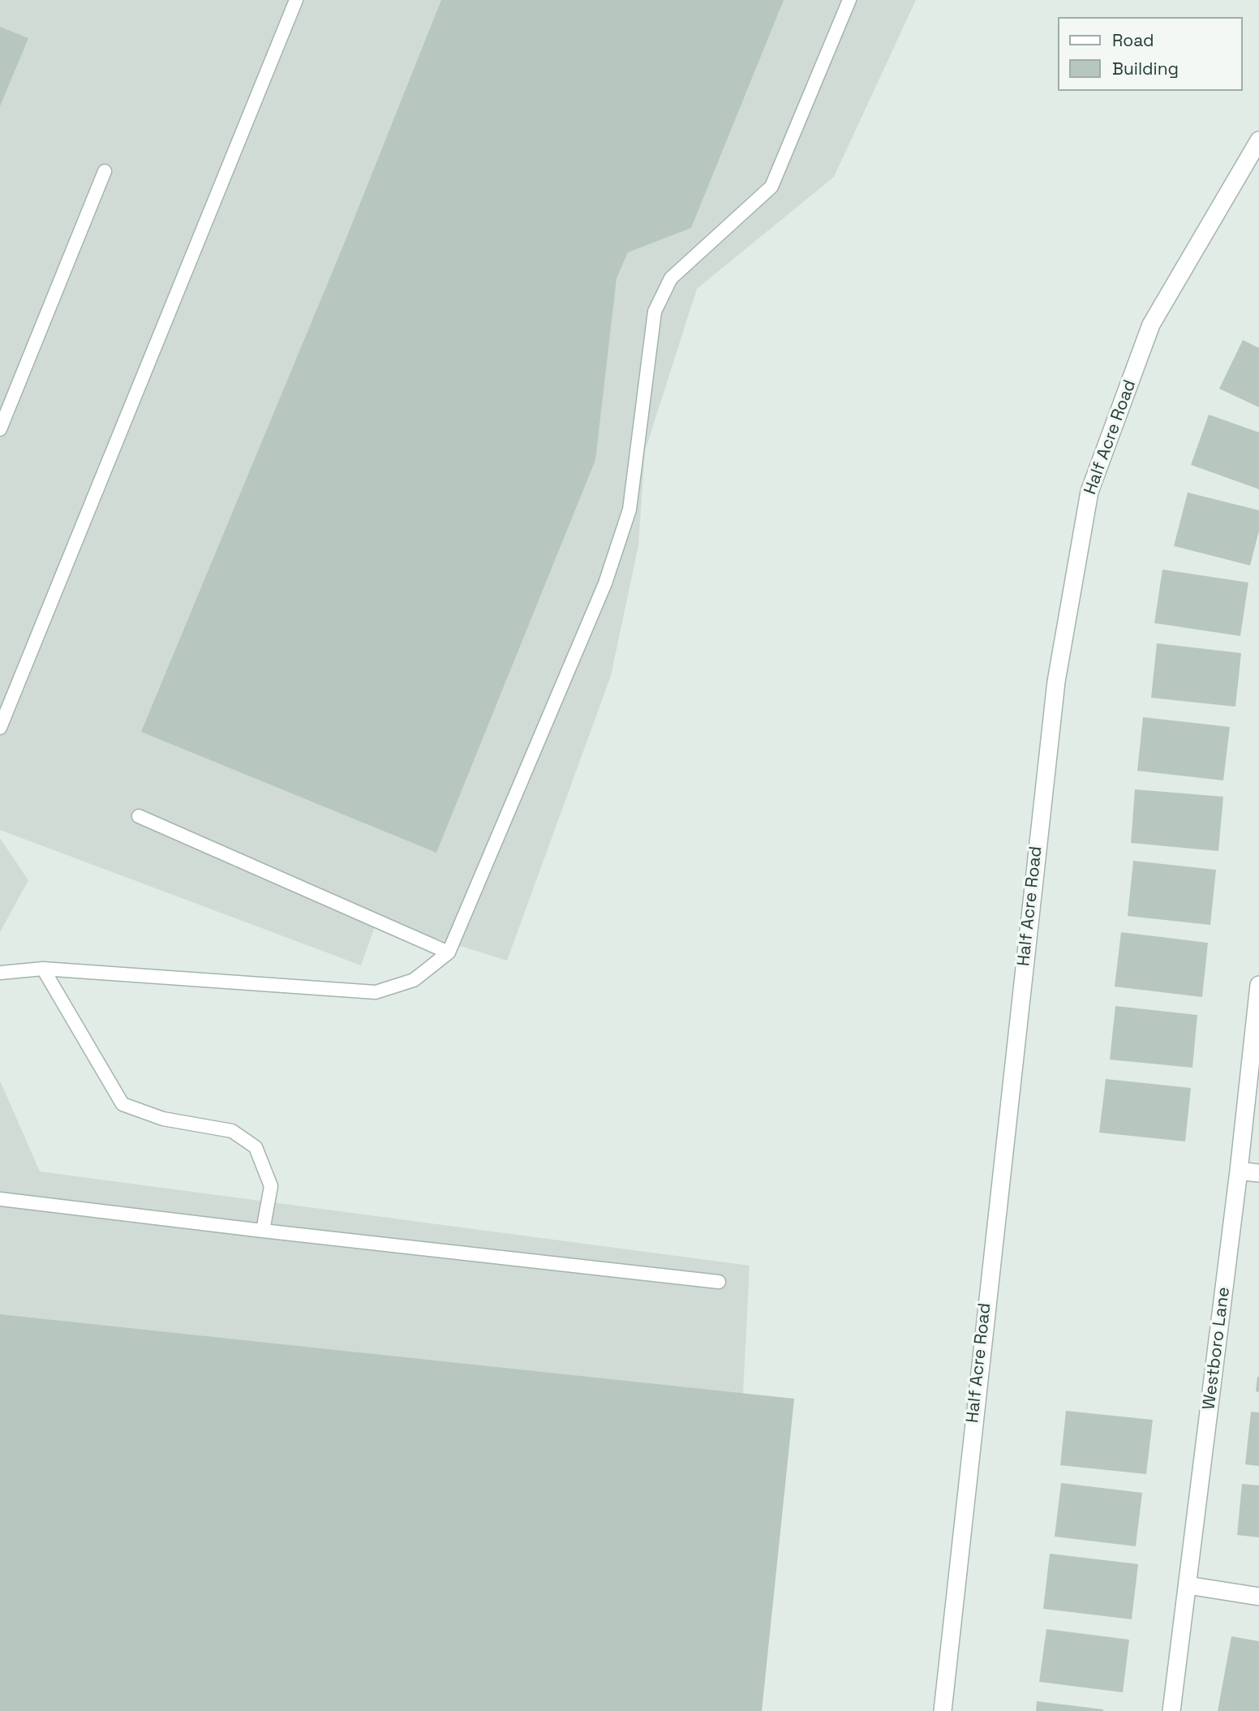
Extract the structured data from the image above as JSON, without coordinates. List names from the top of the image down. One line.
{"streets":{"street":["Half Acre Road","Westboro Lane"]},"legend":["Road","Building"]}
